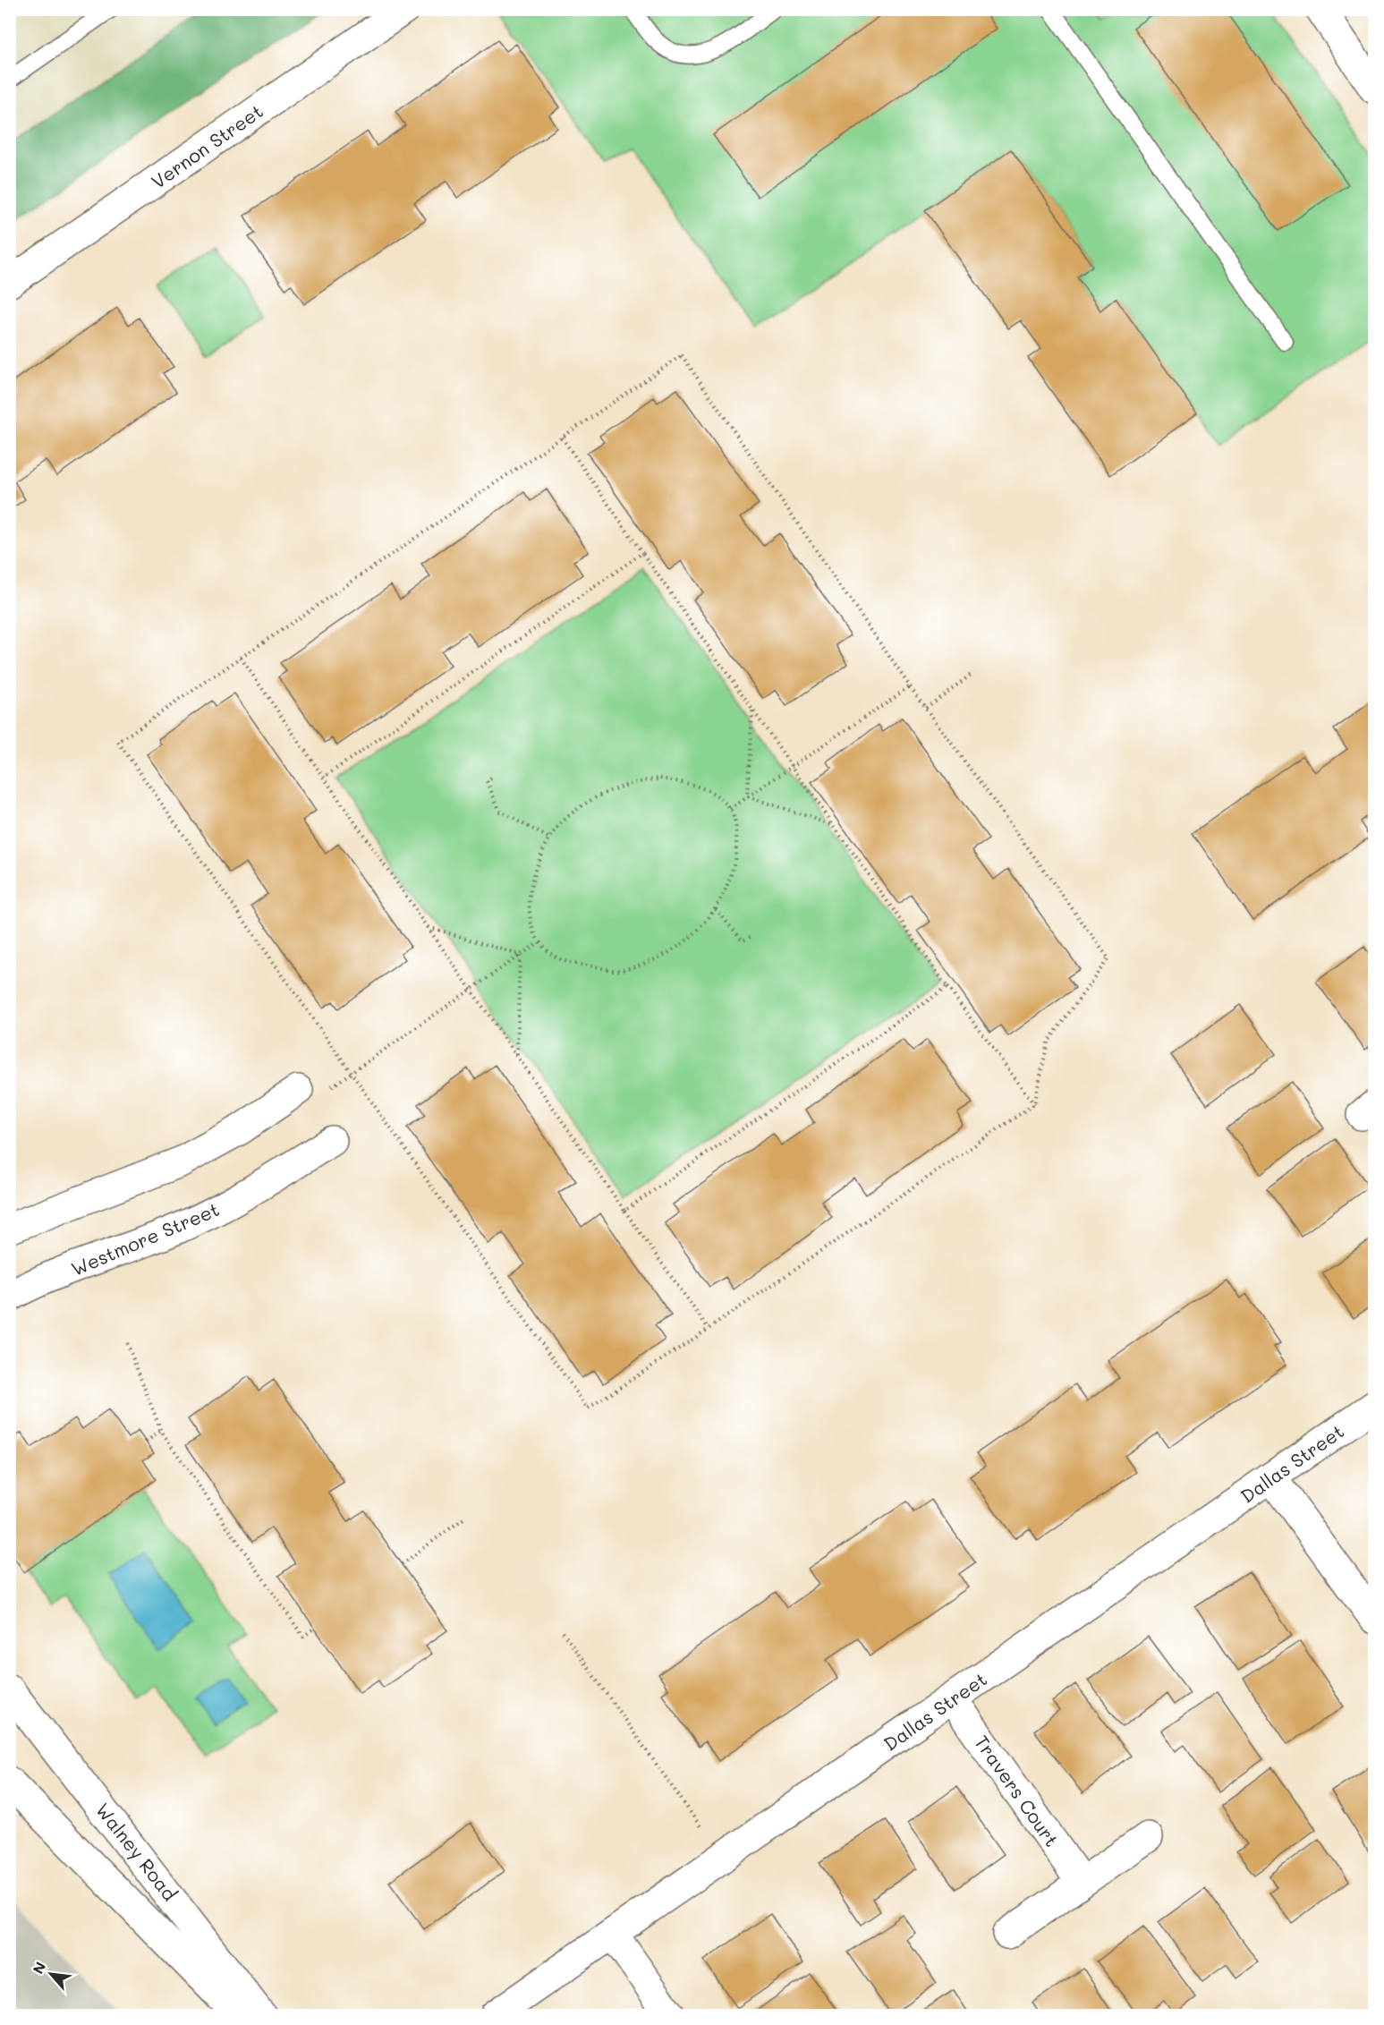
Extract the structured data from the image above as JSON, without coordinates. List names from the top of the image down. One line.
{"streets":{"street":["Vernon Street","Westmore Street","Dallas Street","Travers Court","Walney Road"]},"crossings":[["Dallas Street","Travers Court"]],"north":"top left"}
